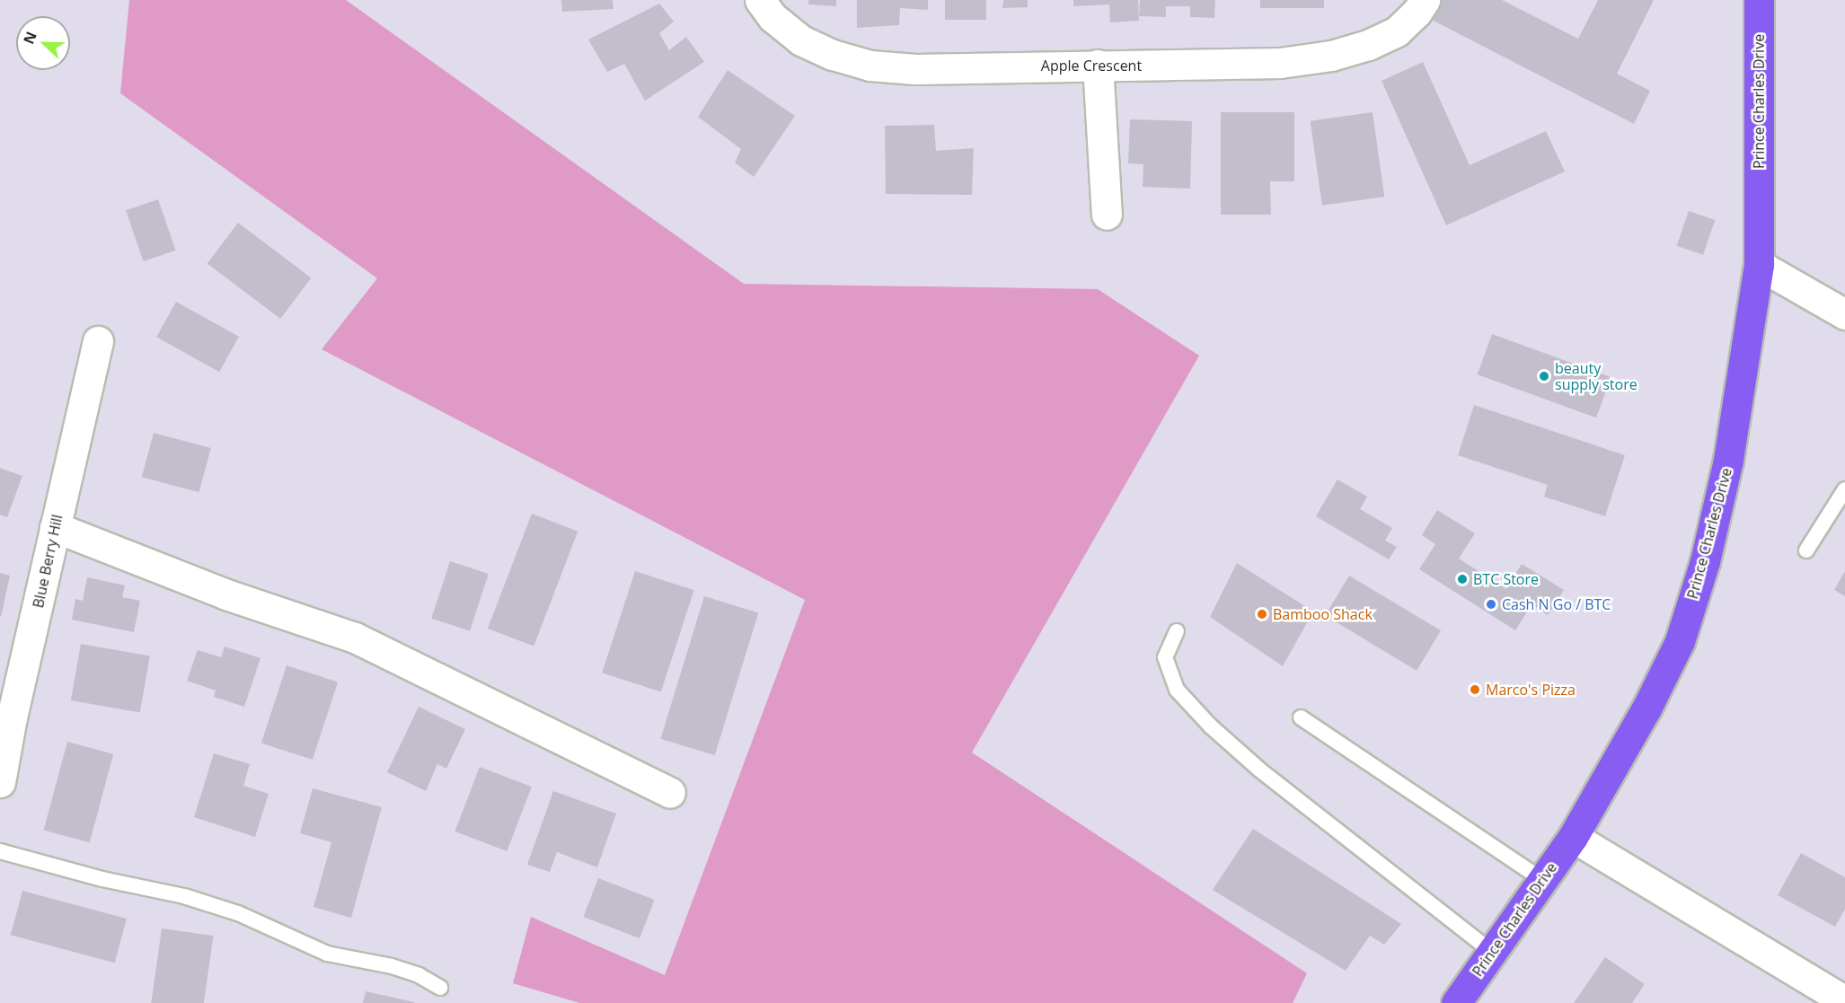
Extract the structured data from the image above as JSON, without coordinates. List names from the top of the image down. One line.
{"streets":{"highway":["Prince Charles Drive"],"street":["Apple Crescent","Blue Berry Hill"]},"places":["beauty supply store","BTC Store","Cash N Go / BTC","Bamboo Shack","Marco's Pizza"],"north":"left"}
